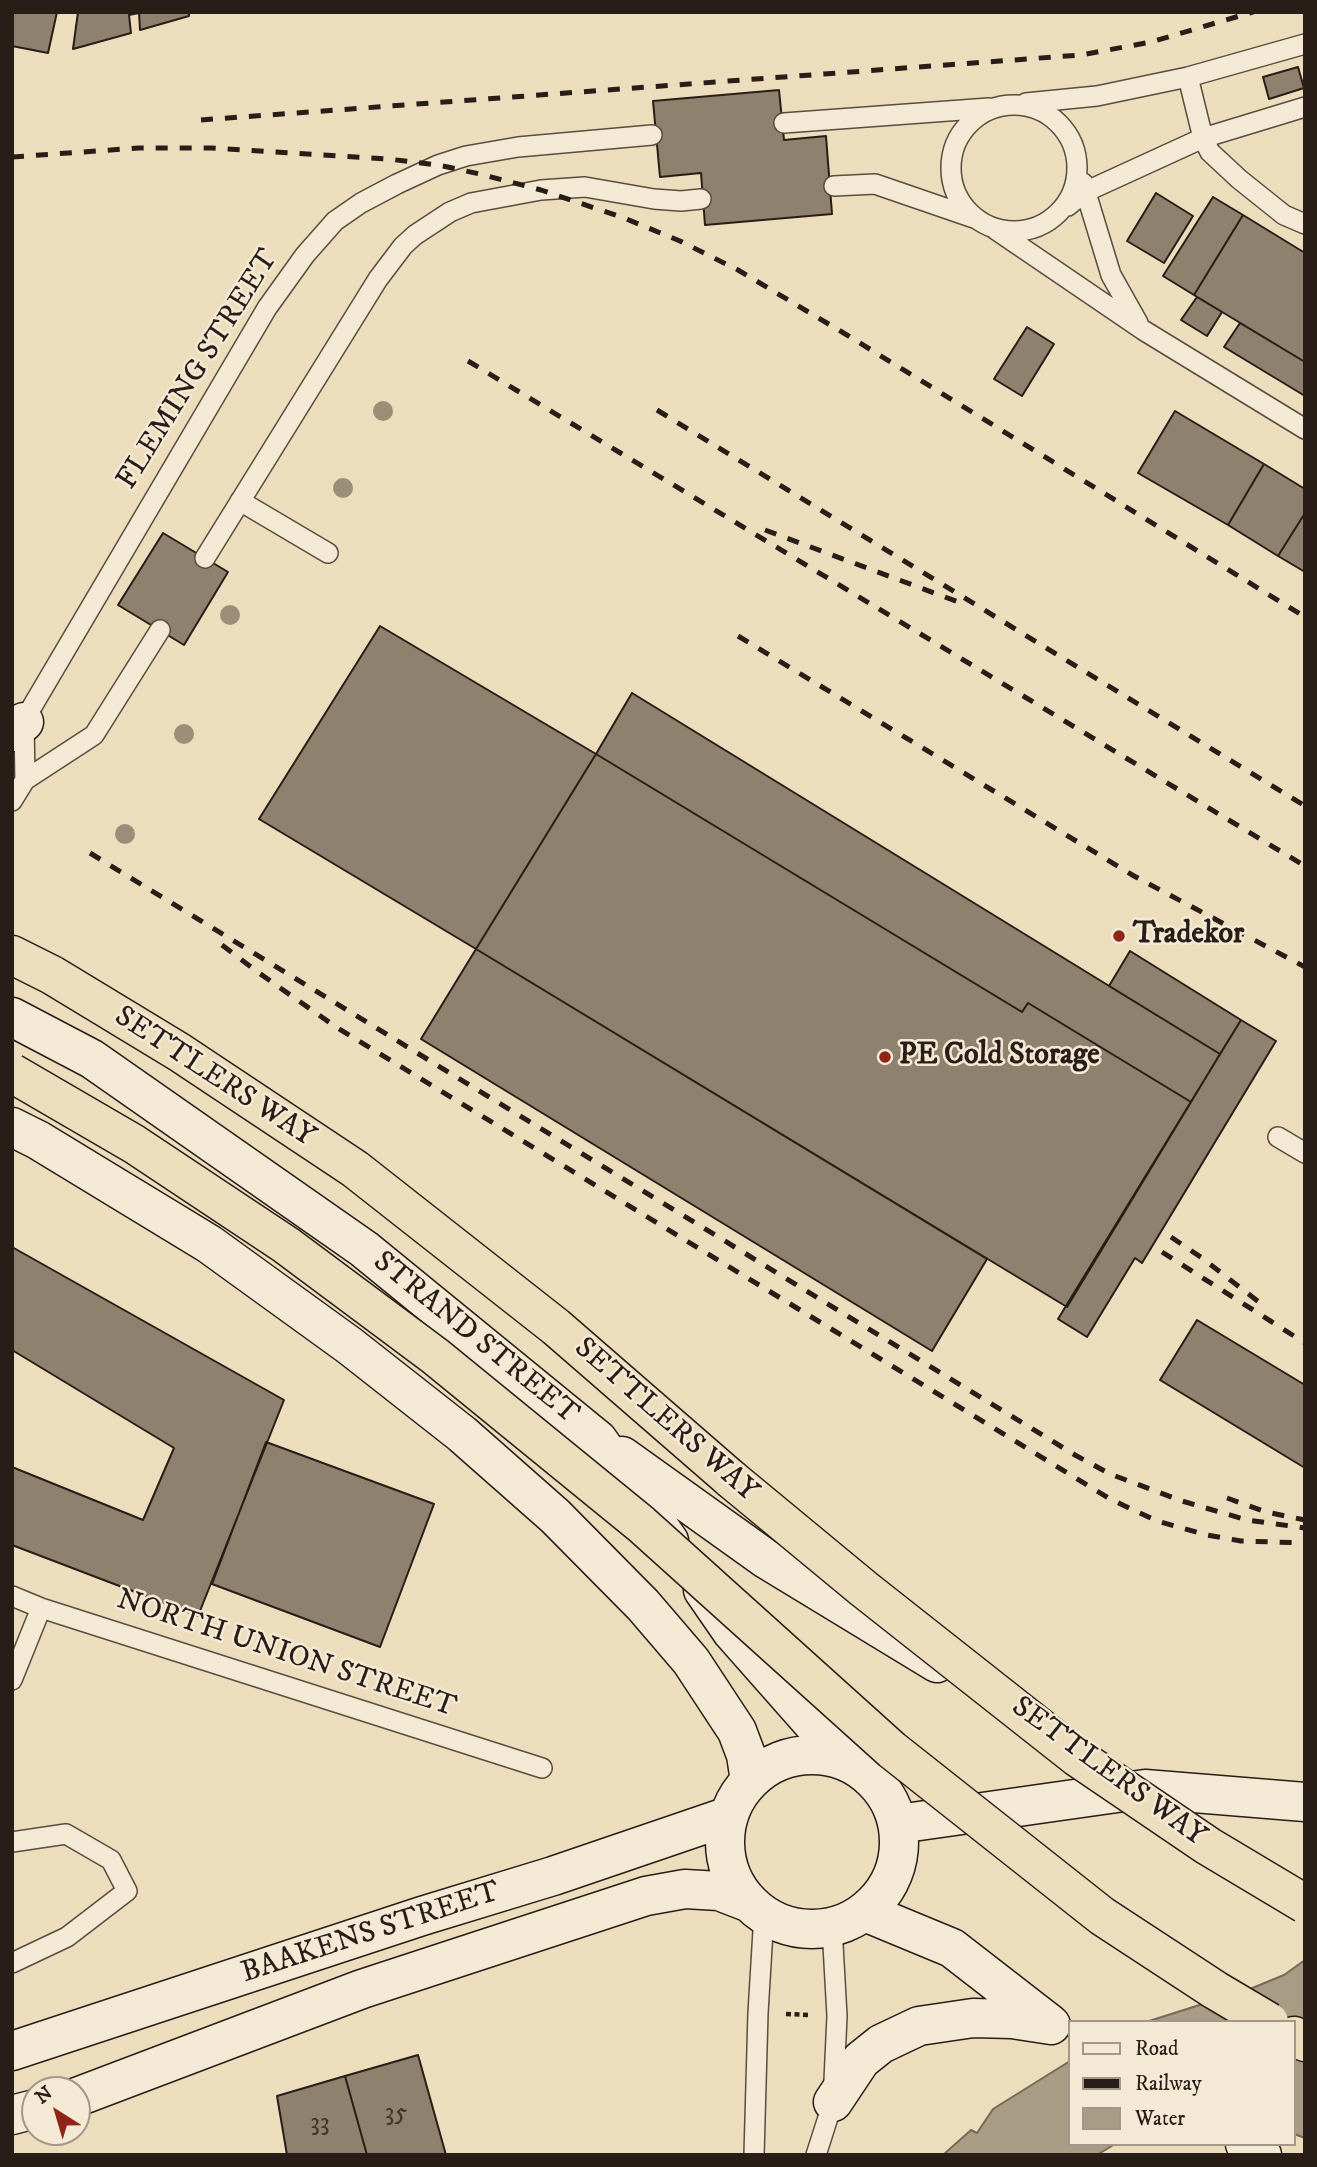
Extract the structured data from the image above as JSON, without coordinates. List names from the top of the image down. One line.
{"streets":{"highway":["SETTLERS WAY"],"street":["STRAND STREET","BAAKENS STREET"],"lane":["FLEMING STREET","NORTH UNION STREET"]},"crossings":[["STRAND STREET","BAAKENS STREET"]],"places":["Tradekor","PE Cold Storage"],"house_numbers":["35","33"],"legend":["Road","Railway","Water"],"north":"top left"}
